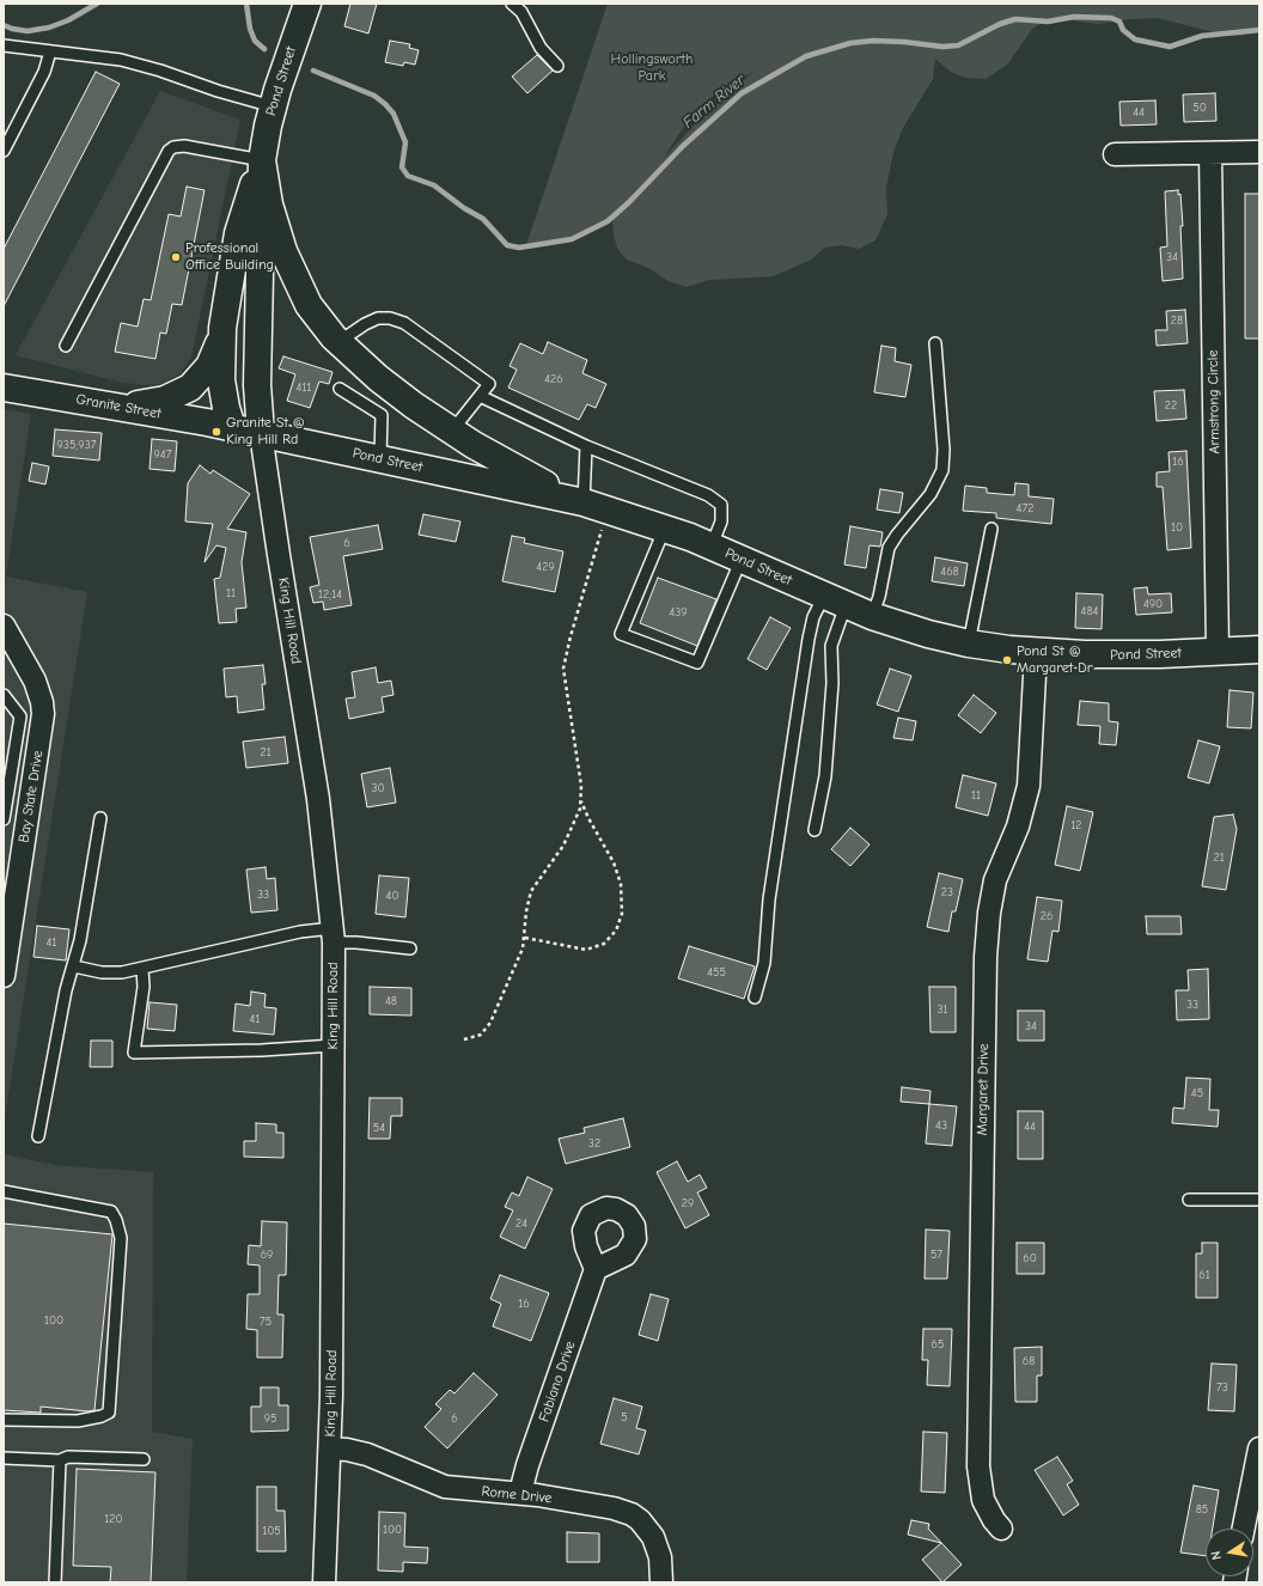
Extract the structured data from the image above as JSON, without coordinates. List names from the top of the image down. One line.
{"streets":{"main road":["Pond Street","Granite Street"],"street":["Armstrong Circle","King Hill Road","Bay State Drive","Margaret Drive","Fabiano Drive","Rome Drive"]},"crossings":[["Pond Street","Armstrong Circle"],["Pond Street","Granite Street"],["Pond Street","King Hill Road"],["Pond Street","Margaret Drive"],["King Hill Road","Rome Drive"],["Fabiano Drive","Rome Drive"]],"water":["Farm River"],"parks":["Hollingsworth Park"],"places":["Professional Office Building","Granite St @ King Hill Rd","Pond St @ Margaret Dr"],"house_numbers":["50","44","34","28","426","411","22","935;937","947","16","472","10","6","429","468","11","12;14","490","484","439","21","30","11","12","21","23","33","40","26","41","455","48","33","31","41","34","45","43","44","54","32","29","24","69","57","60","61","16","100","75","65","68","73","5","95","6","85","120","100","105"],"north":"left"}
